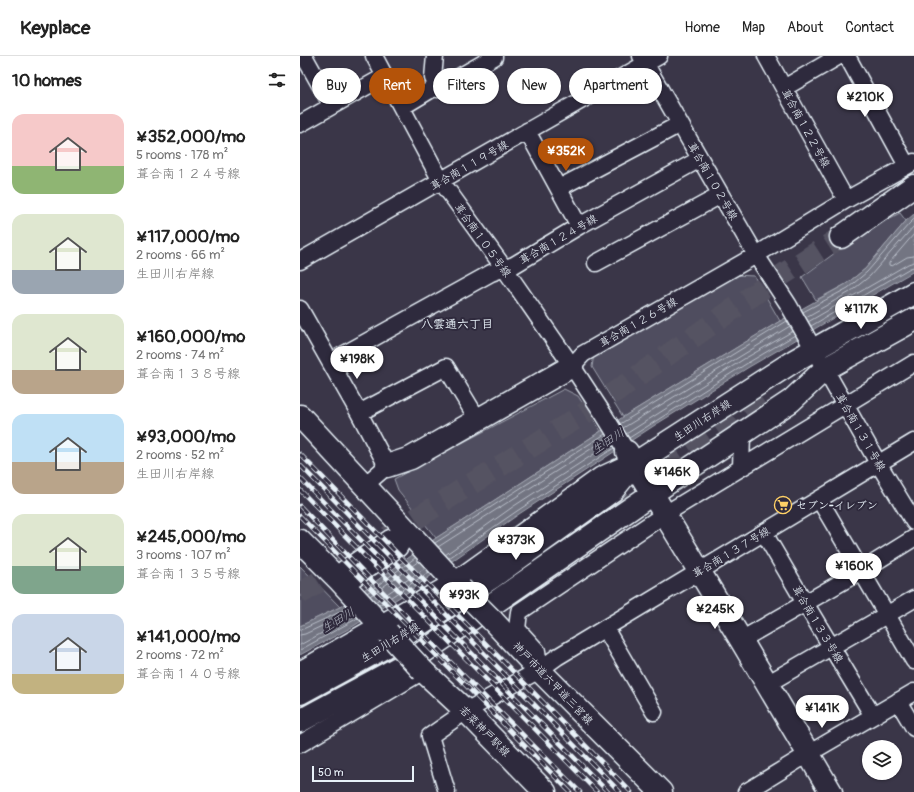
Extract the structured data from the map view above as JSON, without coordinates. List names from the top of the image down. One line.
{"streets":{"street":["葺合南１２２号線","葺合南１１９号線","葺合南１０２号線","葺合南１２４号線","葺合南１０５号線","葺合南１２６号線","生田川右岸線","葺合南１３１号線","葺合南１３７号線","葺合南１３３号線","神戸市道六甲道三宮線","若菜神戸駅線"]},"crossings":[["葺合南１２２号線","葺合南１２６号線"],["葺合南１１９号線","葺合南１０２号線"],["葺合南１１９号線","葺合南１０５号線"],["葺合南１０２号線","葺合南１２４号線"],["葺合南１０２号線","葺合南１２６号線"],["葺合南１０２号線","生田川右岸線"],["葺合南１０２号線","葺合南１３１号線"],["葺合南１２４号線","葺合南１０５号線"],["葺合南１０５号線","葺合南１２６号線"],["葺合南１０５号線","生田川右岸線"],["生田川右岸線","葺合南１３１号線"],["葺合南１３１号線","葺合南１３７号線"],["葺合南１３７号線","葺合南１３３号線"],["葺合南１３７号線","神戸市道六甲道三宮線"],["葺合南１３７号線","若菜神戸駅線"]],"districts":["八雲通六丁目"],"water":["生田川"],"places":{"supermarket":["セブン-イレブン"]},"scale_bar":"50 m","page":{"header":"Keyplace","nav":["Home","Map","About","Contact"],"heading":"10 homes","chip":["Buy","Rent","Filters","New","Apartment"],"price":["¥210K","¥352K","¥117K","¥198K","¥146K","¥373K","¥160K","¥93K","¥245K","¥141K"],"list":[{"name":"¥352,000/mo","note":"5 rooms · 178 m² · 葺合南１２４号線"},{"name":"¥117,000/mo","note":"2 rooms · 66 m² · 生田川右岸線"},{"name":"¥160,000/mo","note":"2 rooms · 74 m² · 葺合南１３８号線"},{"name":"¥93,000/mo","note":"2 rooms · 52 m² · 生田川右岸線"},{"name":"¥245,000/mo","note":"3 rooms · 107 m² · 葺合南１３５号線"},{"name":"¥141,000/mo","note":"2 rooms · 72 m² · 葺合南１４０号線"}],"scale":"50 m"}}
